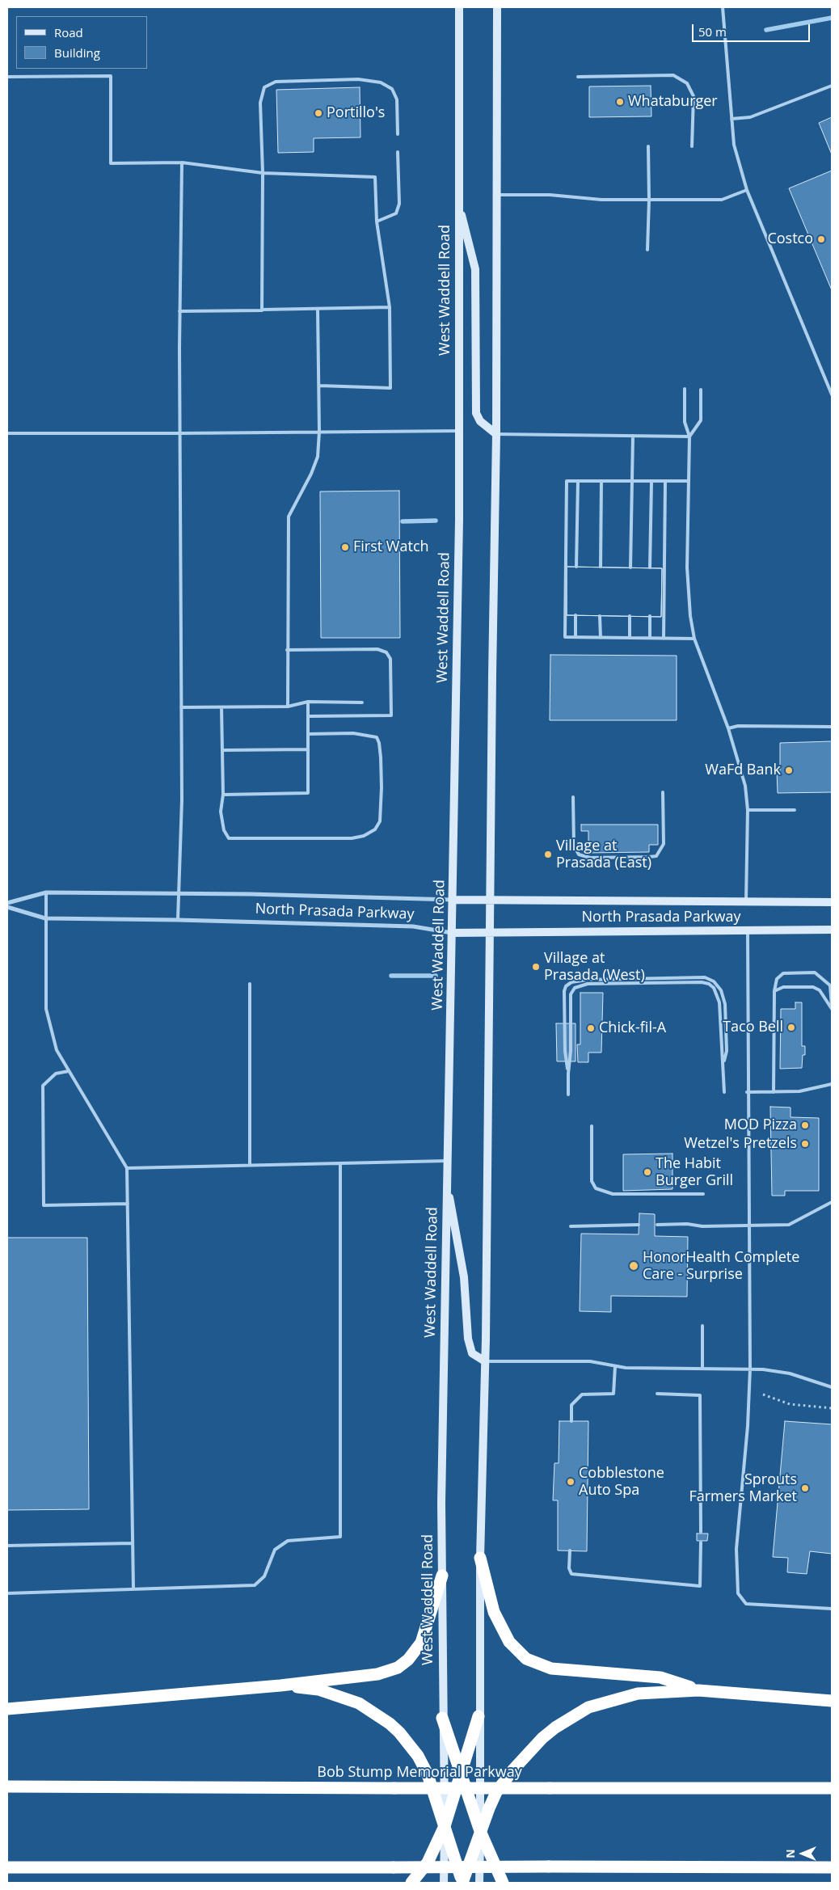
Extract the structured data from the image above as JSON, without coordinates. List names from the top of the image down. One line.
{"streets":{"highway":["Bob Stump Memorial Parkway"],"main road":["West Waddell Road","North Prasada Parkway"]},"crossings":[["West Waddell Road","North Prasada Parkway"]],"places":["Whataburger","Portillo's","Costco","First Watch","WaFd Bank","Village at Prasada (East)","Village at Prasada (West)","Taco Bell","Chick-fil-A","MOD Pizza","Wetzel's Pretzels","The Habit Burger Grill","HonorHealth Complete Care - Surprise","Cobblestone Auto Spa","Sprouts Farmers Market"],"legend":["Road","Building"],"scale_bar":"50 m","north":"left"}
